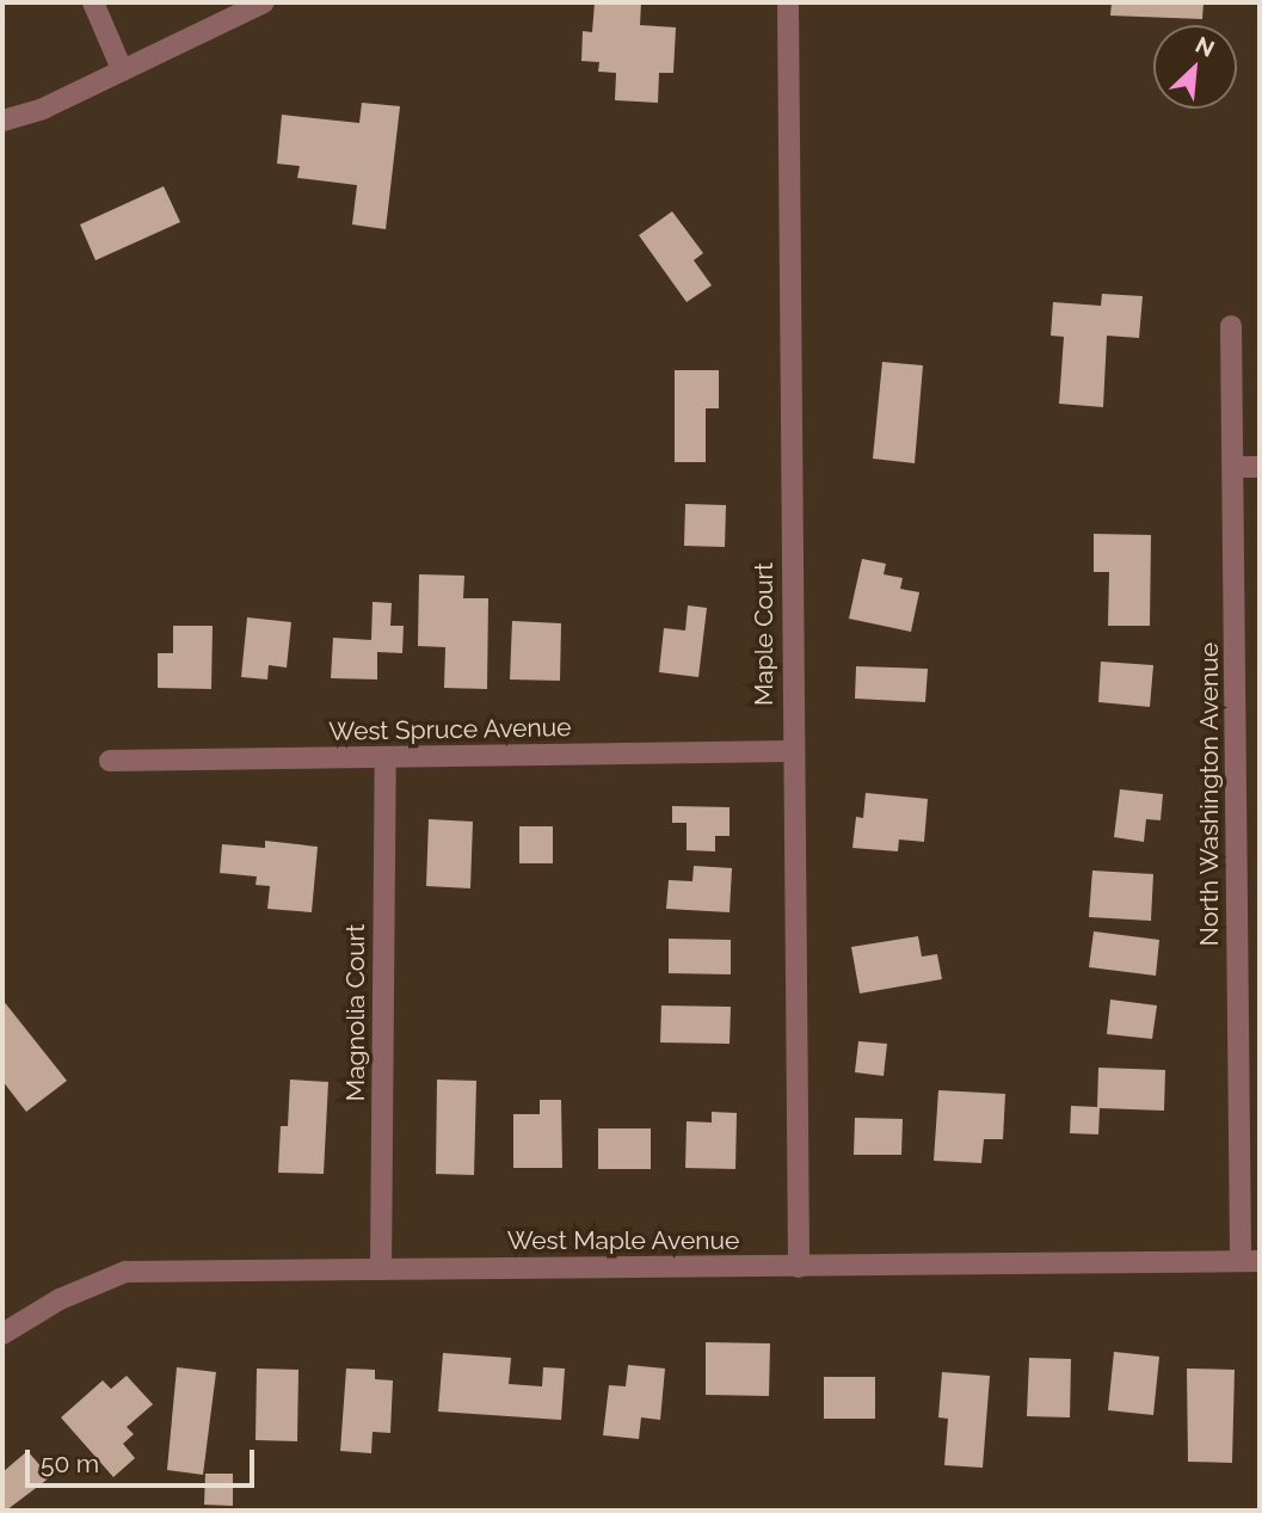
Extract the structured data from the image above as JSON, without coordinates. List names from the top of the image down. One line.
{"streets":{"street":["Maple Court","West Spruce Avenue","North Washington Avenue","Magnolia Court","West Maple Avenue"]},"crossings":[["Maple Court","West Spruce Avenue"],["Maple Court","West Maple Avenue"],["West Spruce Avenue","Magnolia Court"],["North Washington Avenue","West Maple Avenue"],["Magnolia Court","West Maple Avenue"]],"scale_bar":"50 m","north":"top right"}
